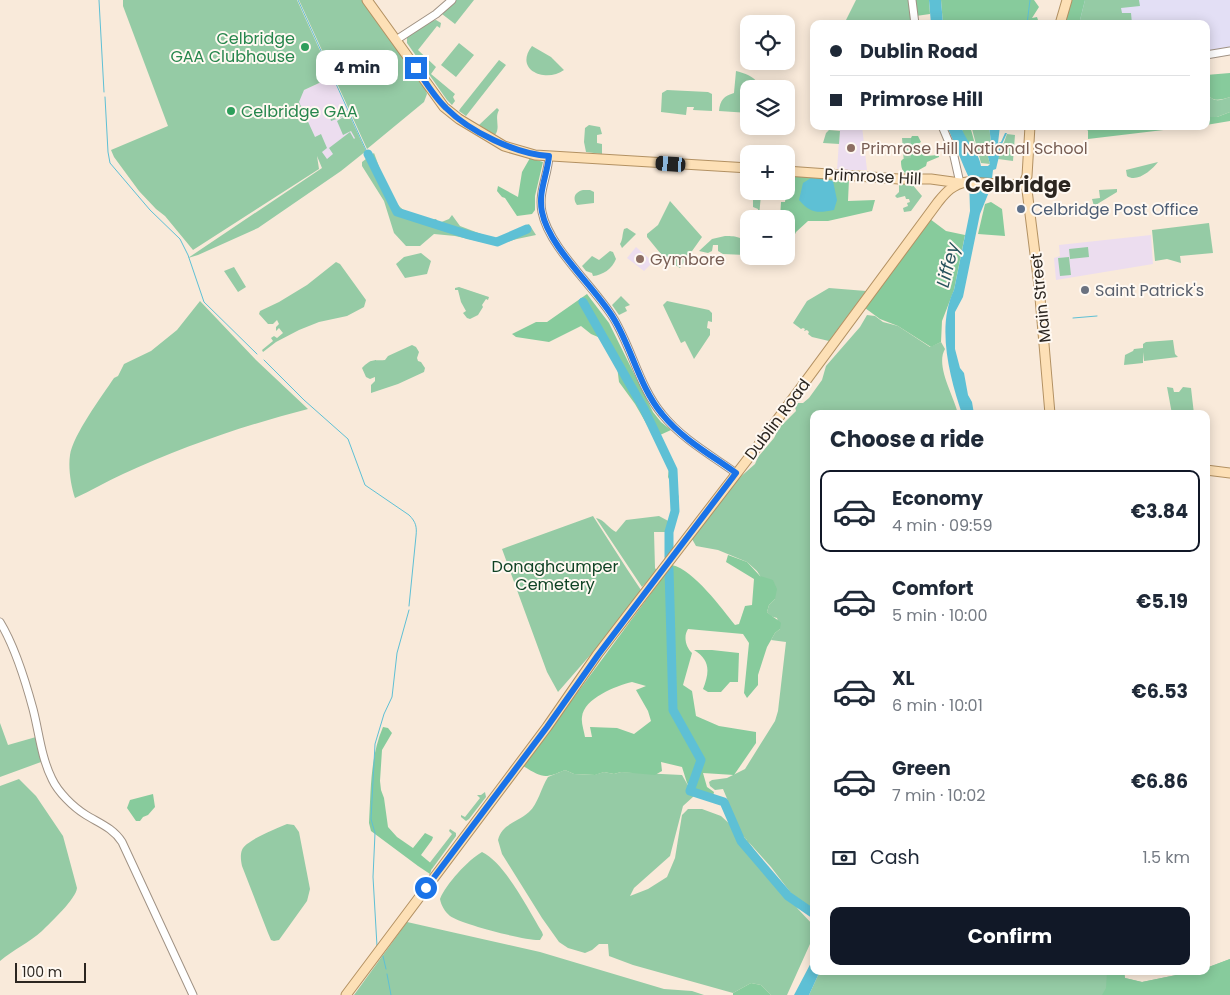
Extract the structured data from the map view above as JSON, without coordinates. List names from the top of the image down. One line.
{"streets":{"main road":["Primrose Hill","Main Street","Dublin Road"]},"crossings":[["Primrose Hill","Main Street"],["Primrose Hill","Dublin Road"]],"districts":["Celbridge"],"water":["Liffey"],"parks":["Donaghcumper Cemetery"],"places":["Celbridge GAA Clubhouse","Celbridge GAA","Primrose Hill National School","Celbridge Post Office","Gymbore","Saint Patrick's"],"scale_bar":"100 m","page":{"map_buttons":["+","−"],"banner":["Dublin Road","Primrose Hill"],"bubble":"4 min","heading":"Choose a ride","list":[{"name":"Economy","note":"4 min · 09:59","value":"€3.84"},{"name":"Comfort","note":"5 min · 10:00","value":"€5.19"},{"name":"XL","note":"6 min · 10:01","value":"€6.53"},{"name":"Green","note":"7 min · 10:02","value":"€6.86"}],"pay":["Cash","1.5 km"],"buttons":"Confirm","scale":"100 m"}}
